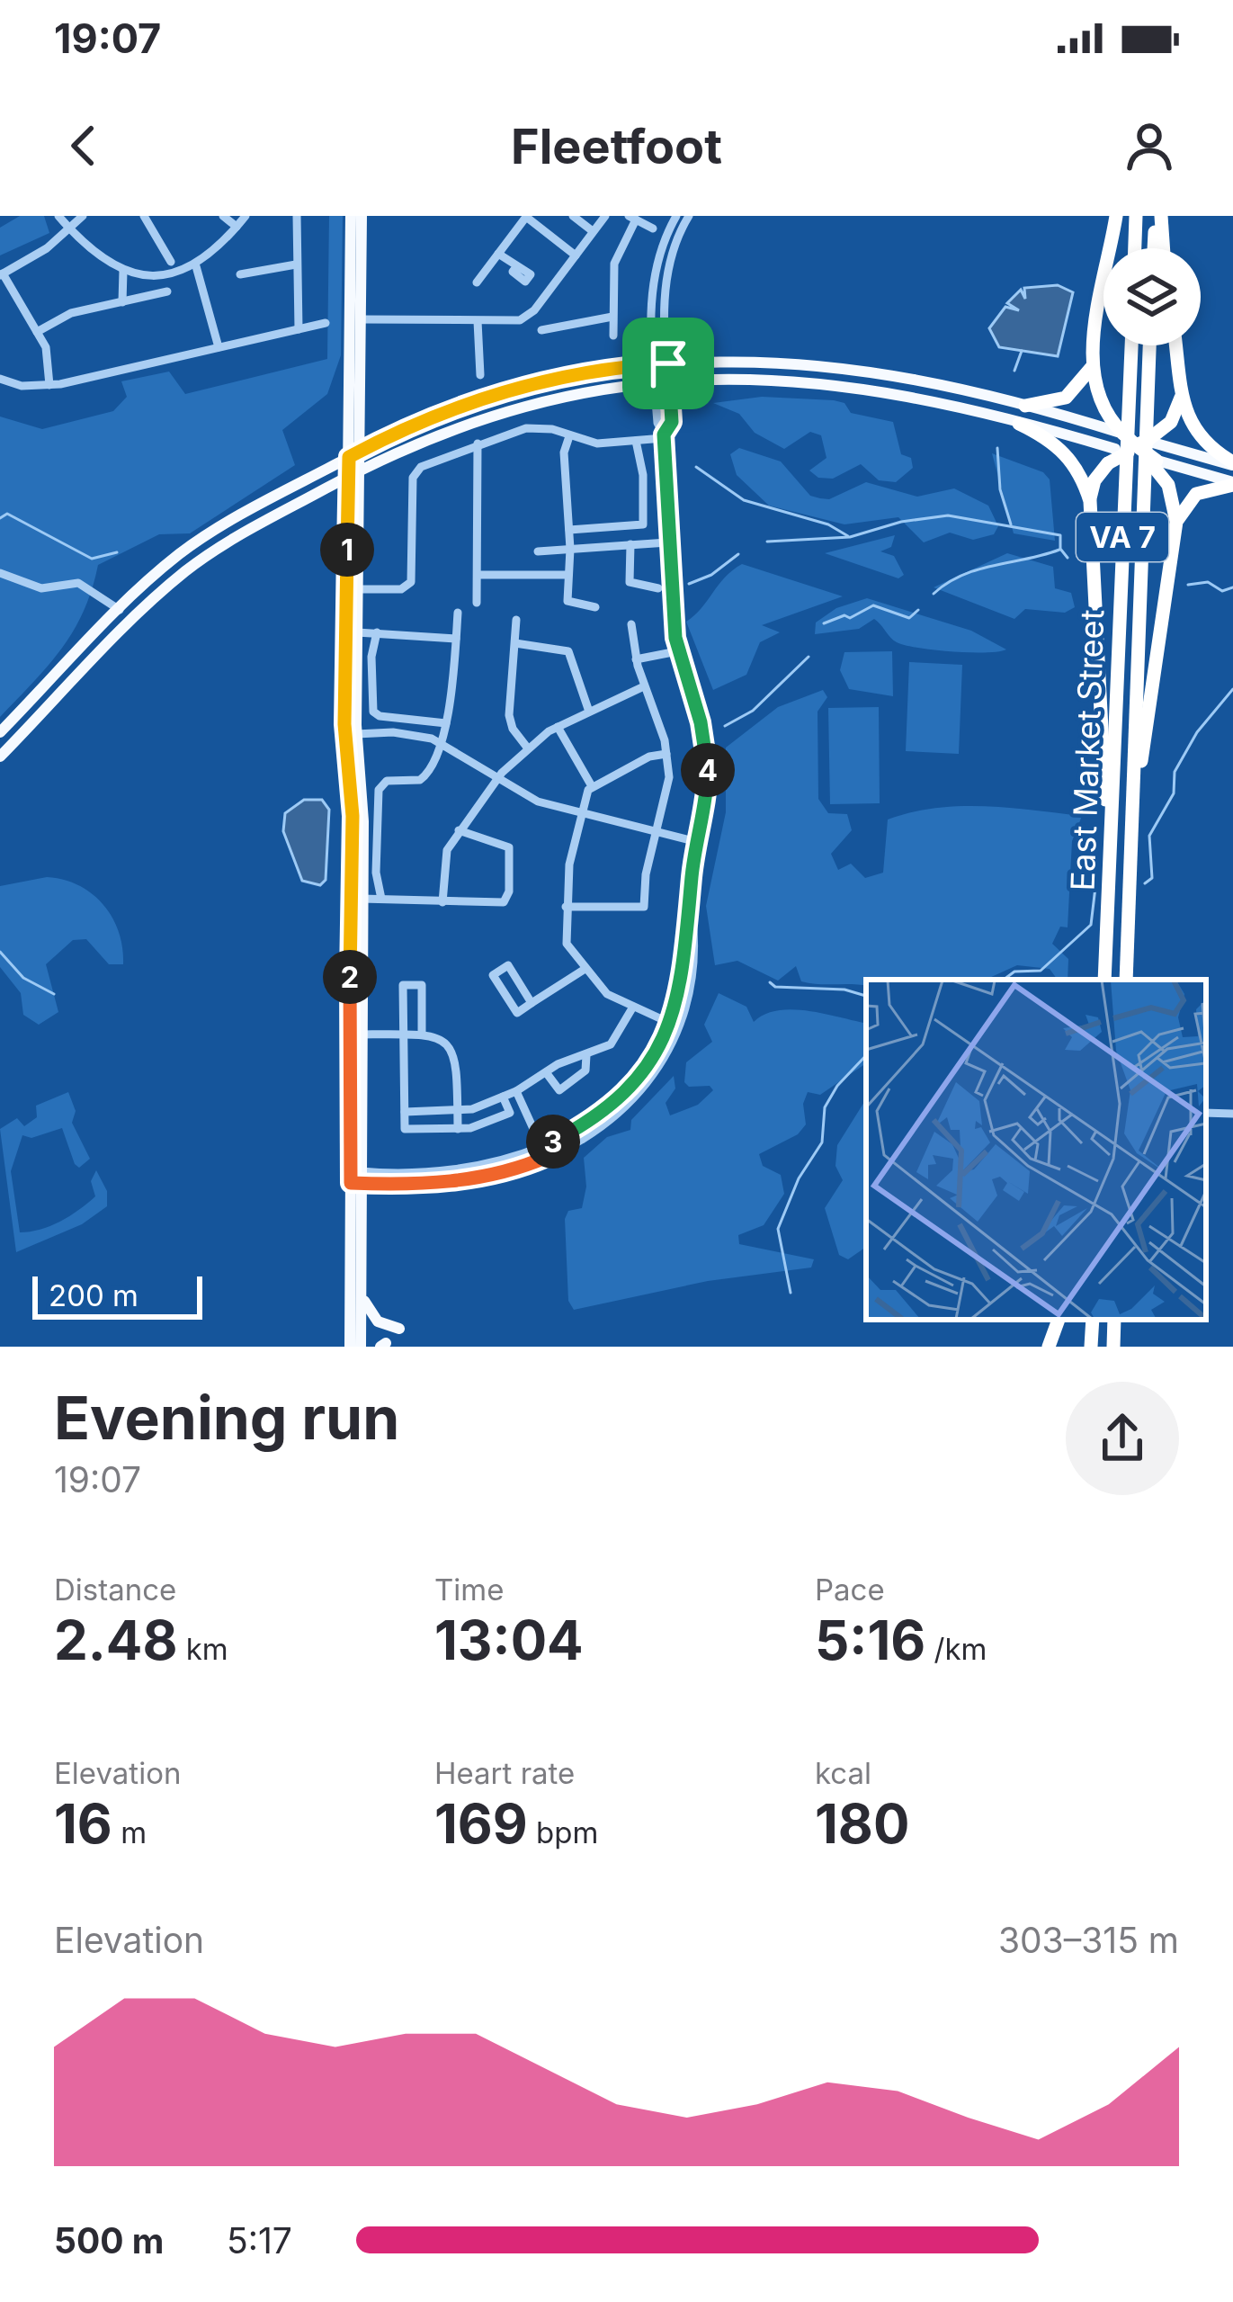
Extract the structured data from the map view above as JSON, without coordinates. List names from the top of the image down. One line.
{"streets":{"highway":["VA 7","East Market Street"]},"scale_bar":"200 m","page":{"status":"19:07","header":"Fleetfoot","pins":["1","4","2","3"],"scale":"200 m","heading":["Evening run","19:07"],"stats":[["Distance","2.48 km"],["Time","13:04"],["Pace","5:16 /km"],["Elevation","16 m"],["Heart rate","169 bpm"],["kcal","180"]],"chart":["Elevation","303–315 m"],"list":[{"name":"500 m","note":"5:17"}]}}
